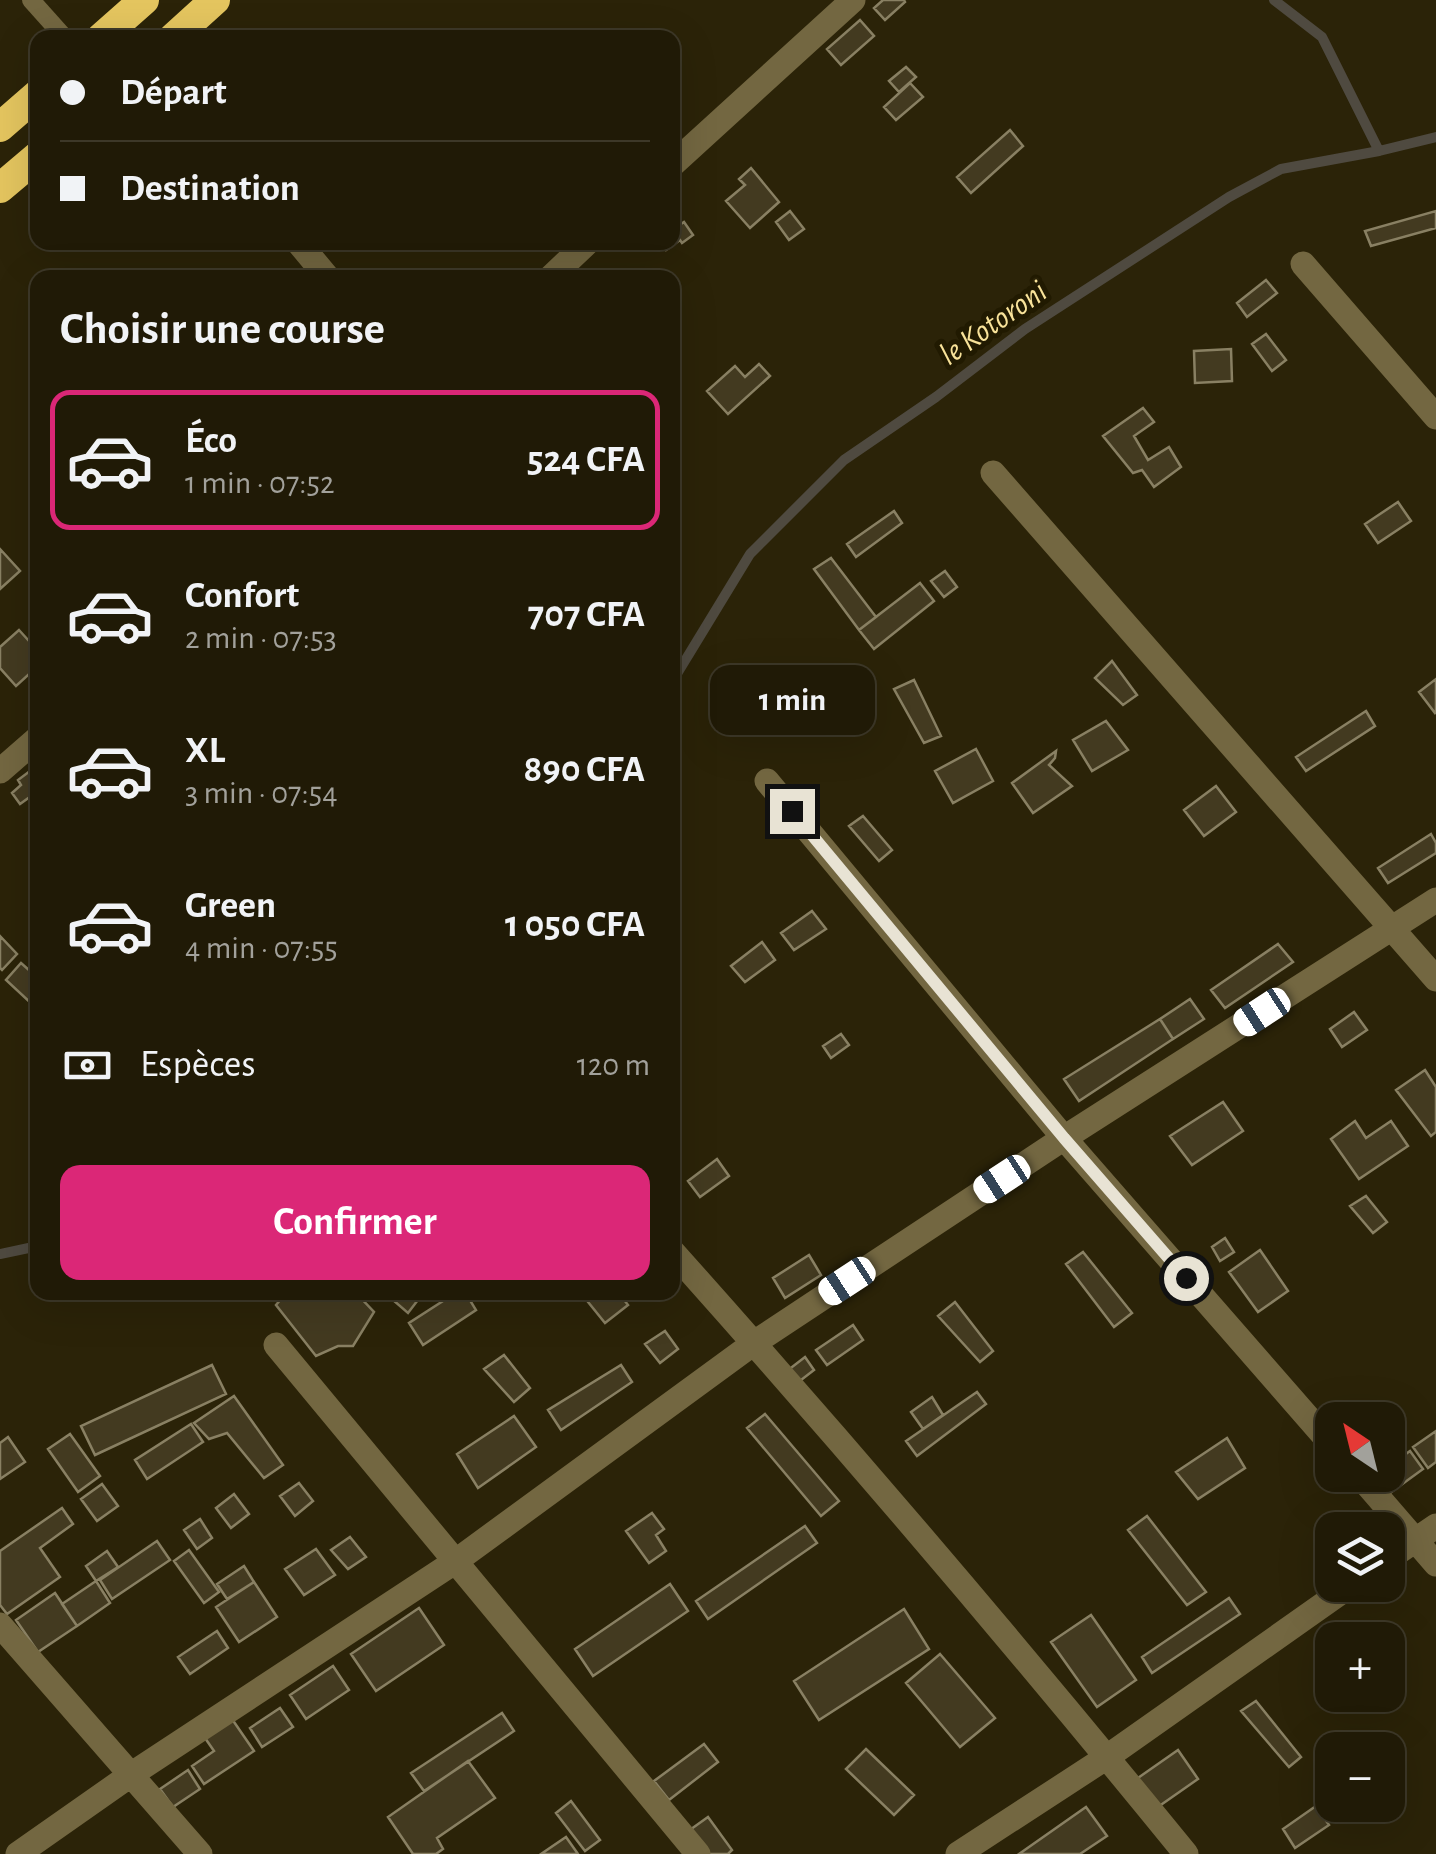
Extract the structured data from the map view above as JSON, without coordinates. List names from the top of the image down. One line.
{"water":["le Kotoroni"],"north":"top left","page":{"banner":["Départ","Destination"],"heading":"Choisir une course","list":[{"name":"Éco","note":"1 min · 07:52","value":"524 CFA"},{"name":"Confort","note":"2 min · 07:53","value":"707 CFA"},{"name":"XL","note":"3 min · 07:54","value":"890 CFA"},{"name":"Green","note":"4 min · 07:55","value":"1 050 CFA"}],"bubble":"1 min","pay":["Espèces","120 m"],"buttons":"Confirmer","map_buttons":["+","−"]}}
